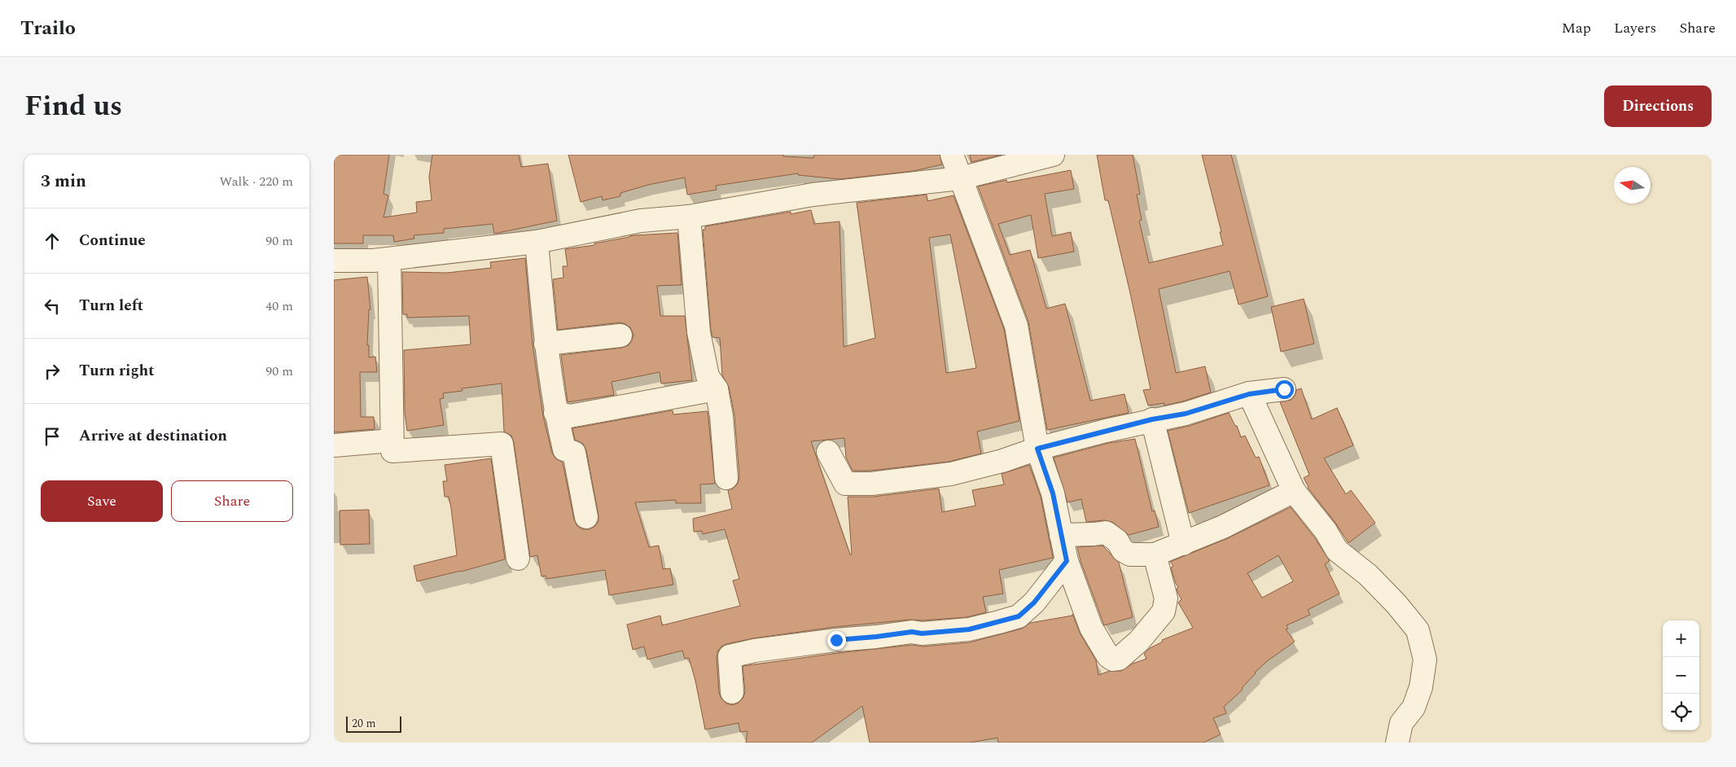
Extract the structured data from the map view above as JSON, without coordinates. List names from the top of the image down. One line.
{"scale_bar":"20 m","north":"left","page":{"header":"Trailo","nav":["Map","Layers","Share"],"title":"Find us","buttons":["Directions",["Save","Share"]],"heading":["3 min","Walk · 220 m"],"list":[["Continue","90 m"],["Turn left","40 m"],["Turn right","90 m"],"Arrive at destination"],"map_buttons":["+","−"],"scale":"20 m"}}
